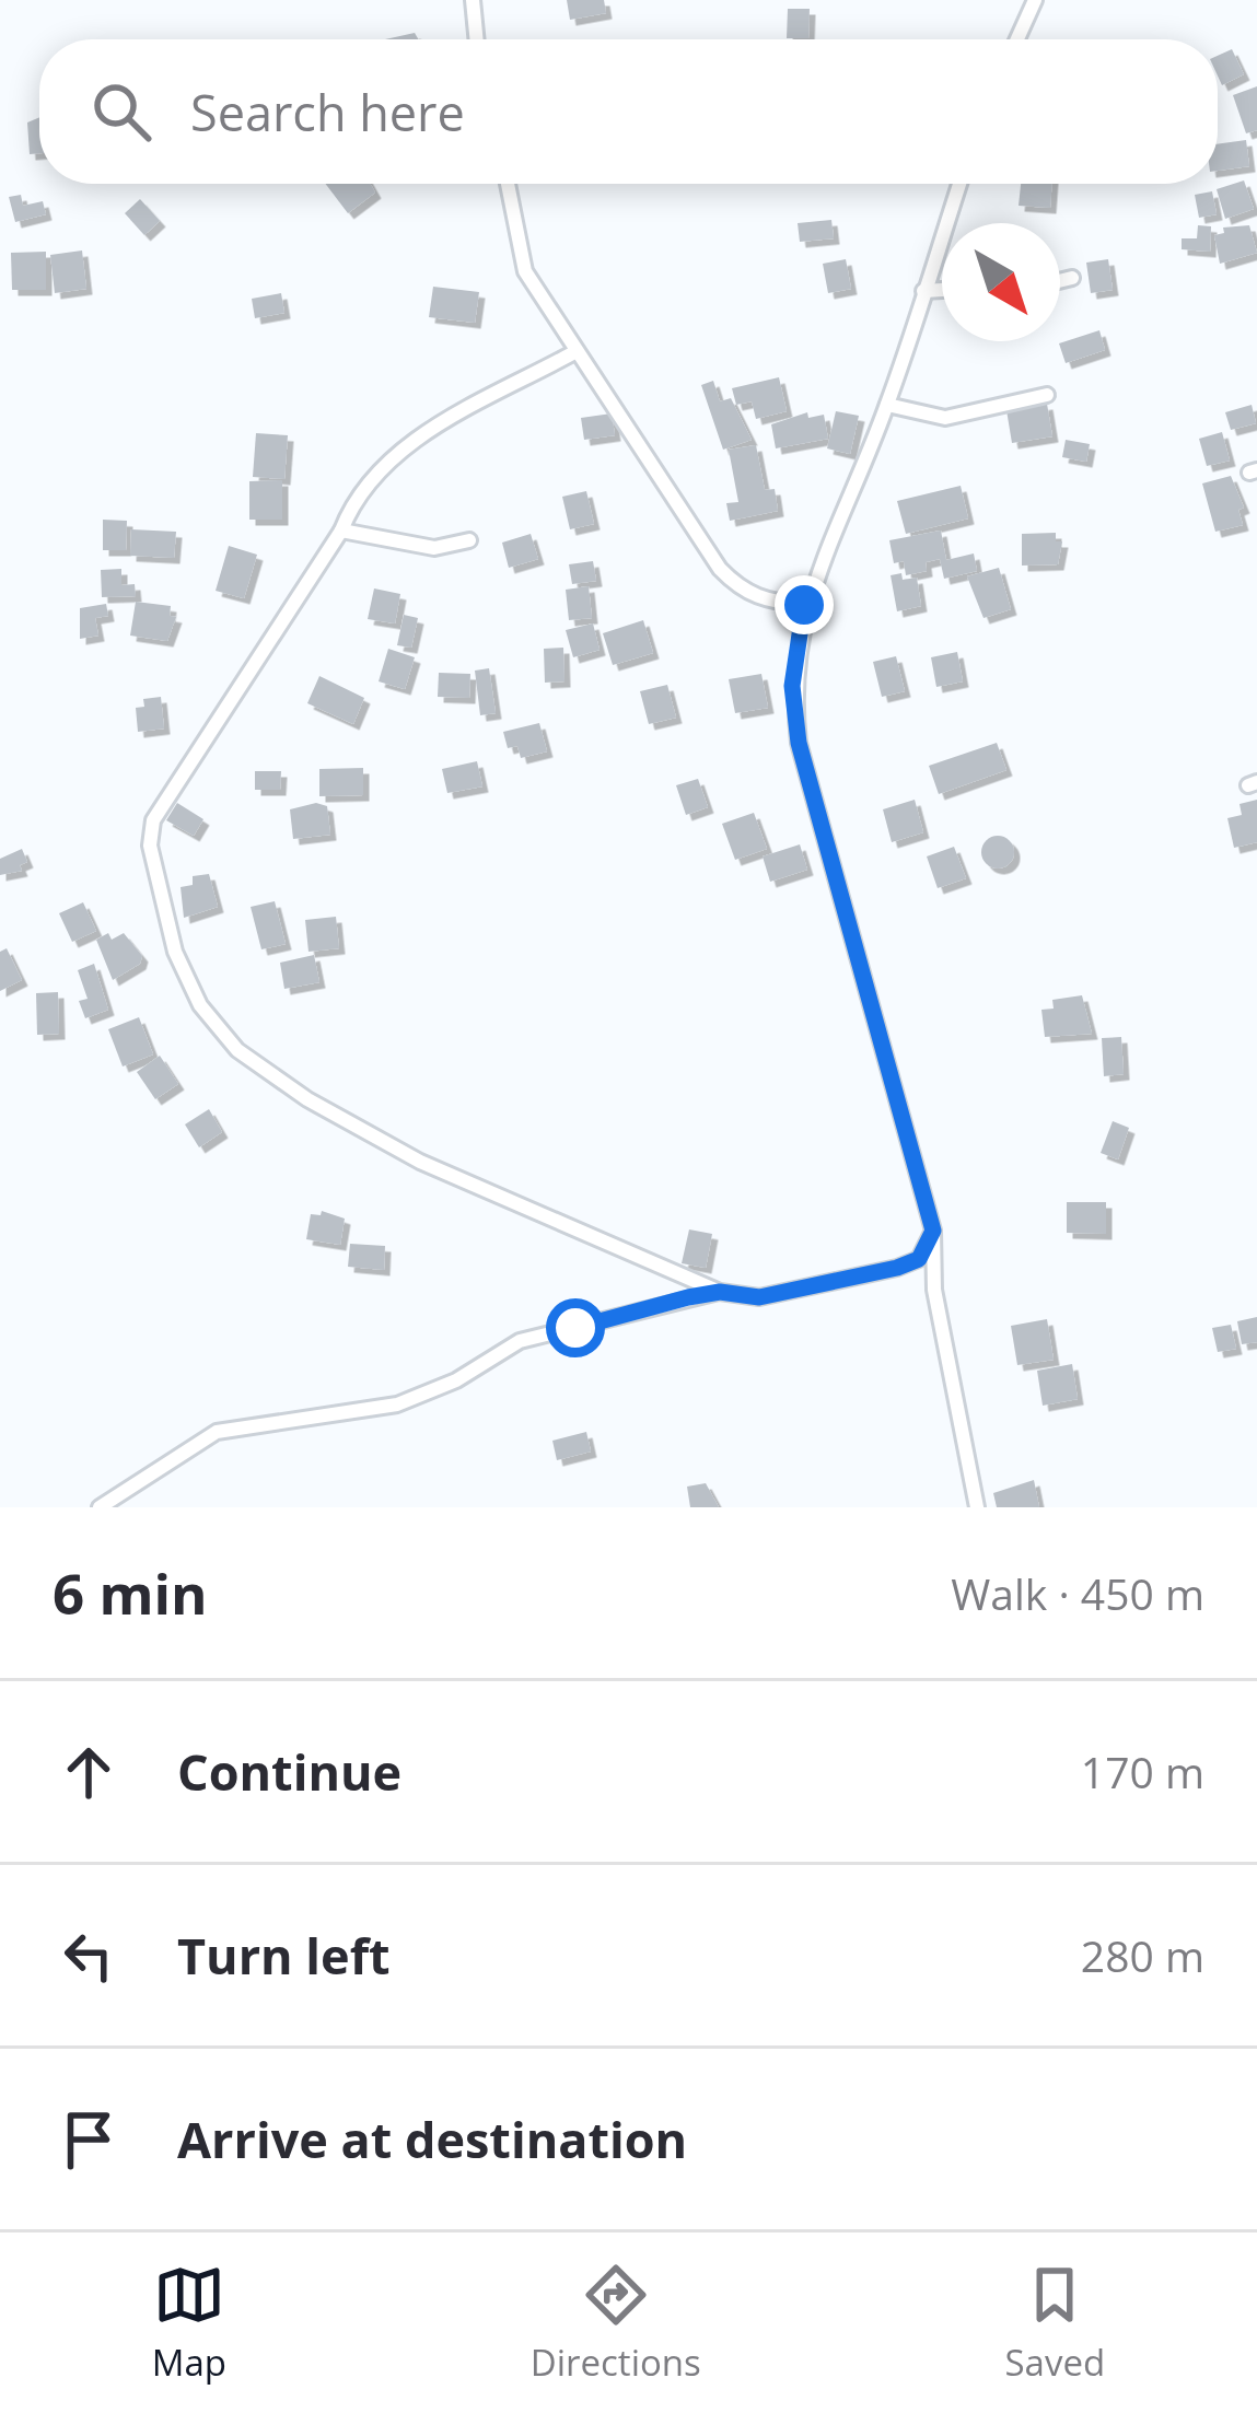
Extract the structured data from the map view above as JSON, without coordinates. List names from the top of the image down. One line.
{"north":"bottom right","page":{"search":"Search here","heading":["6 min","Walk · 450 m"],"list":[["Continue","170 m"],["Turn left","280 m"],"Arrive at destination"],"nav":["Map","Directions","Saved"]}}
